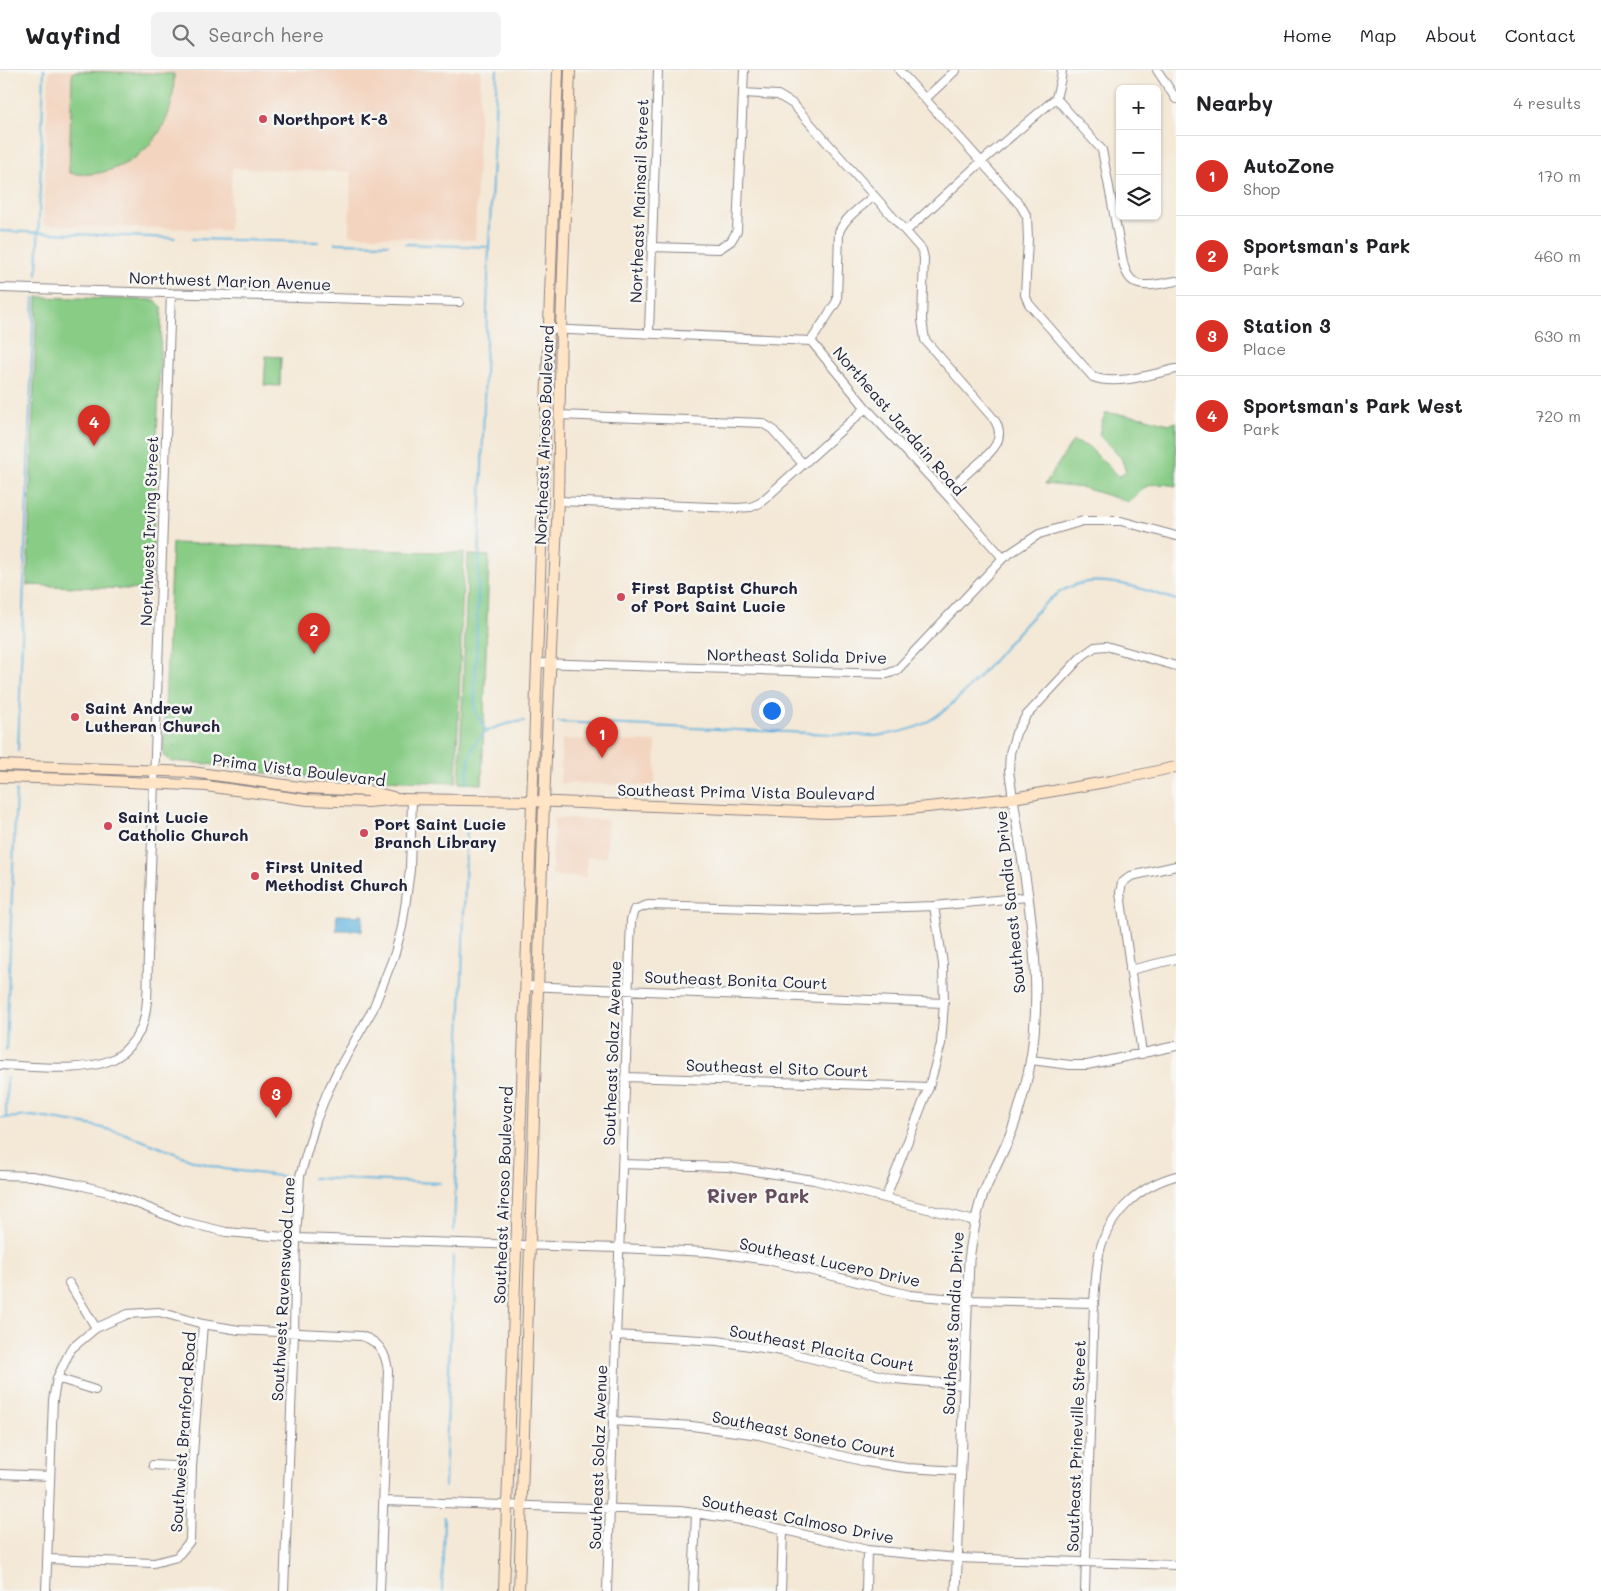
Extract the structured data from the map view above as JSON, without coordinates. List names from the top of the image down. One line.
{"streets":{"main road":["Northeast Airoso Boulevard","Prima Vista Boulevard","Southeast Prima Vista Boulevard","Southeast Airoso Boulevard"],"street":["Northeast Mainsail Street","Northwest Marion Avenue","Northeast Jardain Road","Northwest Irving Street","Northeast Solida Drive","Southeast Sandia Drive","Southeast Bonita Court","Southeast Solaz Avenue","Southeast el Sito Court","Southeast Lucero Drive","Southwest Ravenswood Lane","Southeast Placita Court","Southwest Branford Road","Southeast Soneto Court","Southeast Prineville Street","Southeast Calmoso Drive"]},"crossings":[["Northeast Mainsail Street","Northeast Jardain Road"],["Northwest Marion Avenue","Northwest Irving Street"],["Northeast Jardain Road","Northeast Airoso Boulevard"],["Northeast Jardain Road","Northeast Solida Drive"],["Northeast Airoso Boulevard","Northeast Solida Drive"],["Northeast Airoso Boulevard","Southeast Prima Vista Boulevard"],["Northeast Airoso Boulevard","Southeast Airoso Boulevard"],["Northwest Irving Street","Prima Vista Boulevard"],["Prima Vista Boulevard","Southeast Prima Vista Boulevard"],["Southeast Prima Vista Boulevard","Southeast Sandia Drive"],["Southeast Prima Vista Boulevard","Southeast Airoso Boulevard"],["Southeast Prima Vista Boulevard","Southwest Ravenswood Lane"],["Southeast Sandia Drive","Southeast Solaz Avenue"],["Southeast Sandia Drive","Southeast Lucero Drive"],["Southeast Sandia Drive","Southeast Placita Court"],["Southeast Sandia Drive","Southeast Soneto Court"],["Southeast Sandia Drive","Southeast Calmoso Drive"],["Southeast Bonita Court","Southeast Solaz Avenue"],["Southeast Bonita Court","Southeast Airoso Boulevard"],["Southeast Solaz Avenue","Southeast el Sito Court"],["Southeast Solaz Avenue","Southeast Lucero Drive"],["Southeast Solaz Avenue","Southeast Placita Court"],["Southeast Solaz Avenue","Southeast Soneto Court"],["Southeast Solaz Avenue","Southeast Calmoso Drive"],["Southeast Airoso Boulevard","Southeast Lucero Drive"],["Southeast Airoso Boulevard","Southeast Calmoso Drive"],["Southeast Lucero Drive","Southwest Ravenswood Lane"],["Southeast Lucero Drive","Southeast Prineville Street"],["Southeast Prineville Street","Southeast Calmoso Drive"]],"districts":["River Park"],"places":["Northport K-8","First Baptist Church of Port Saint Lucie","Saint Andrew Lutheran Church","Saint Lucie Catholic Church","Port Saint Lucie Branch Library","First United Methodist Church"],"page":{"header":"Wayfind","search":"Search here","nav":["Home","Map","About","Contact"],"heading":["Nearby","4 results"],"map_buttons":["+","−"],"list":[{"mark":"1","name":"AutoZone","note":"Shop","value":"170 m"},{"mark":"2","name":"Sportsman's Park","note":"Park","value":"460 m"},{"mark":"3","name":"Station 3","note":"Place","value":"630 m"},{"mark":"4","name":"Sportsman's Park West","note":"Park","value":"720 m"}],"pins":["4","2","1","3"]}}
